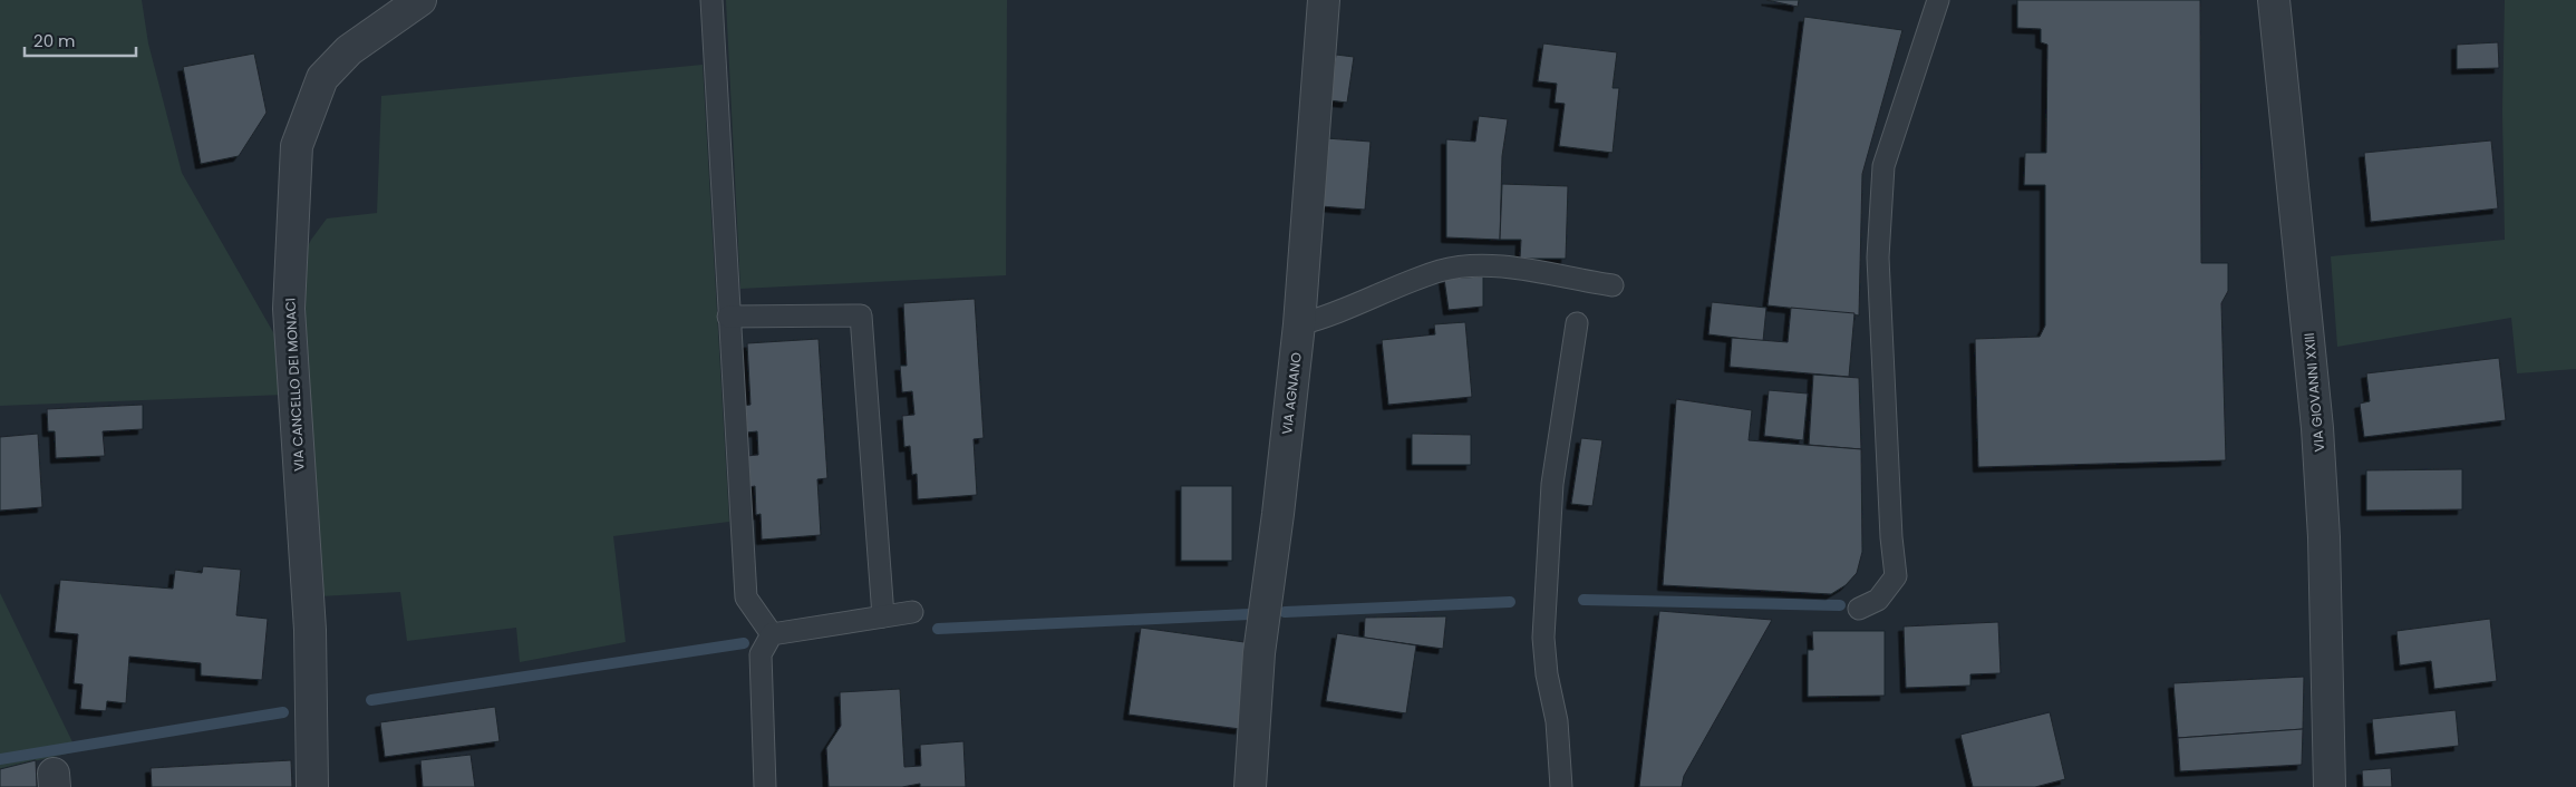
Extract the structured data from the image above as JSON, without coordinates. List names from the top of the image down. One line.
{"streets":{"street":["VIA CANCELLO DEI MONACI","VIA GIOVANNI XXIII","VIA AGNANO"]},"scale_bar":"20 m"}
